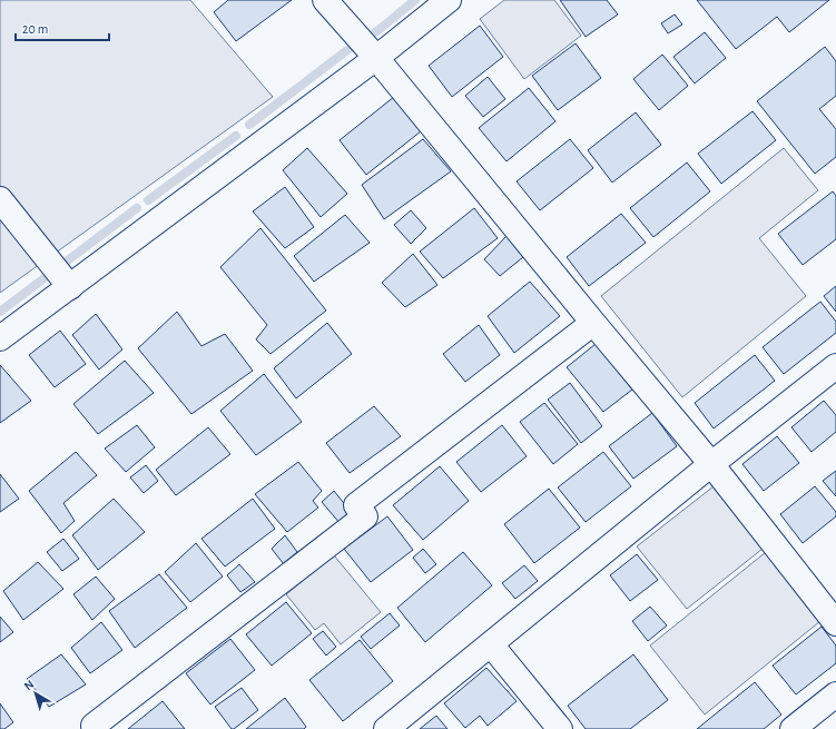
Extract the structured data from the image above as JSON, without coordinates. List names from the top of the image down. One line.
{"scale_bar":"20 m","north":"top left"}
